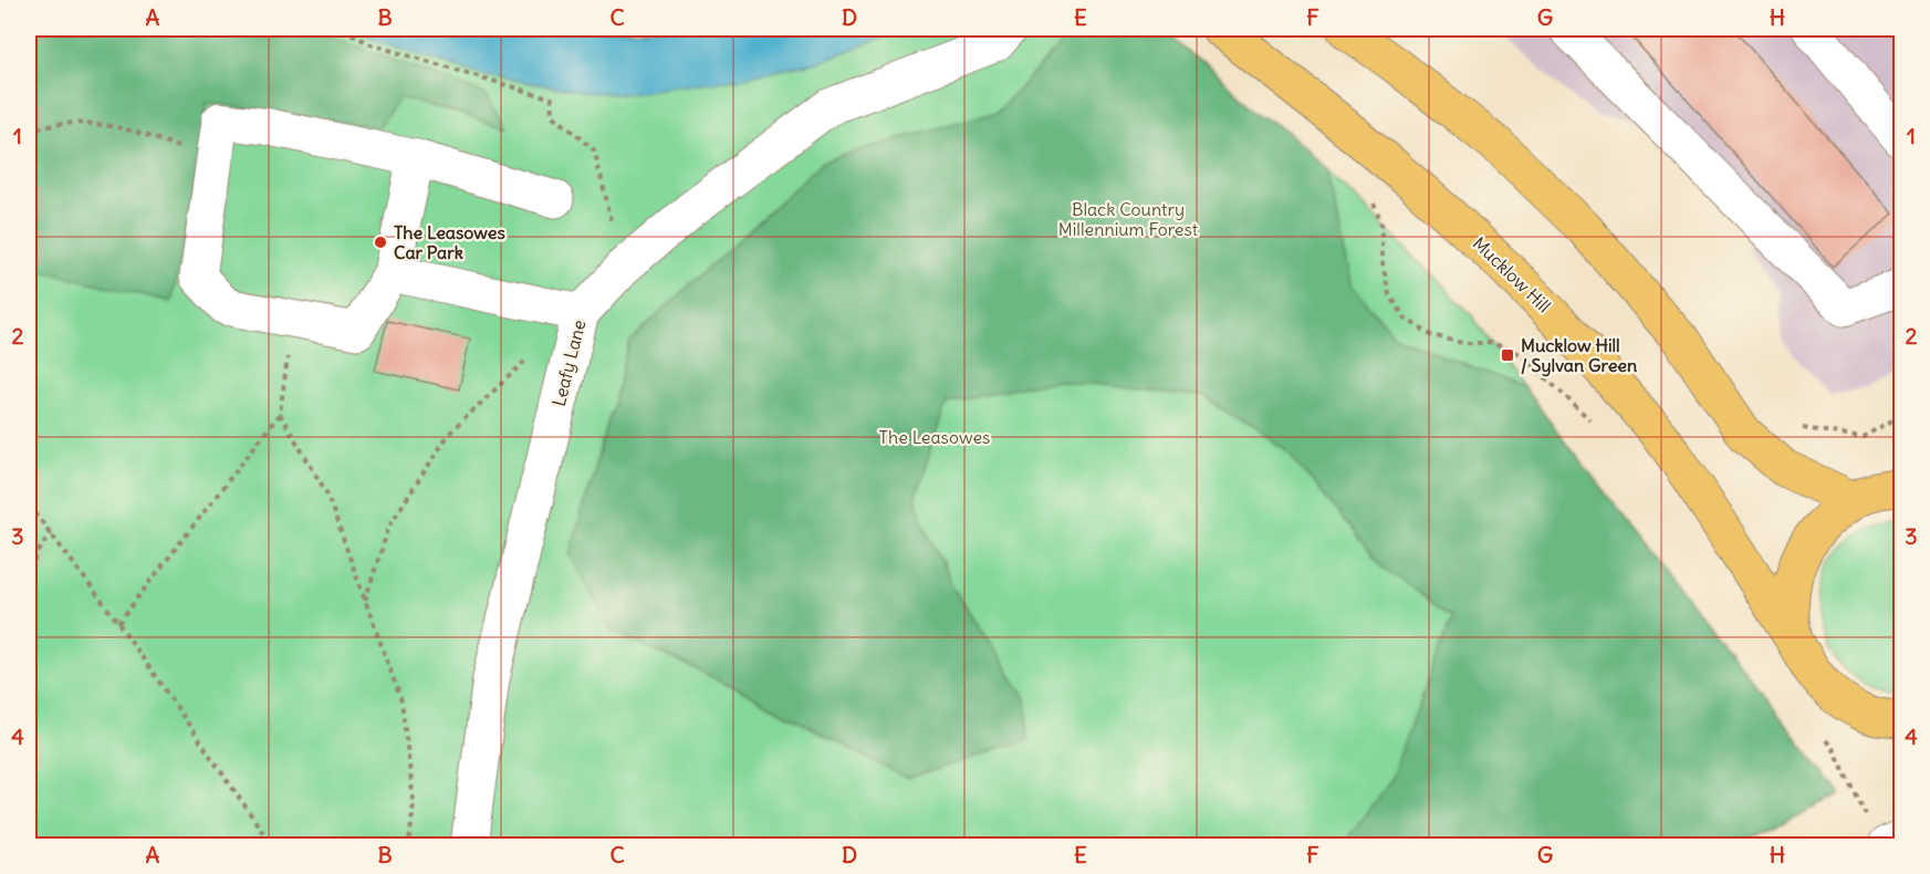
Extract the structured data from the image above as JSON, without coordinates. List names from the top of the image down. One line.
{"streets":{"highway":["Mucklow Hill"],"street":["Leafy Lane"]},"parks":["Black Country Millennium Forest","The Leasowes"],"places":{"other":["The Leasowes Car Park"],"transit":["Mucklow Hill / Sylvan Green"]},"grid":{"columns":["A","B","C","D","E","F","G","H"],"rows":["1","2","3","4"]}}
